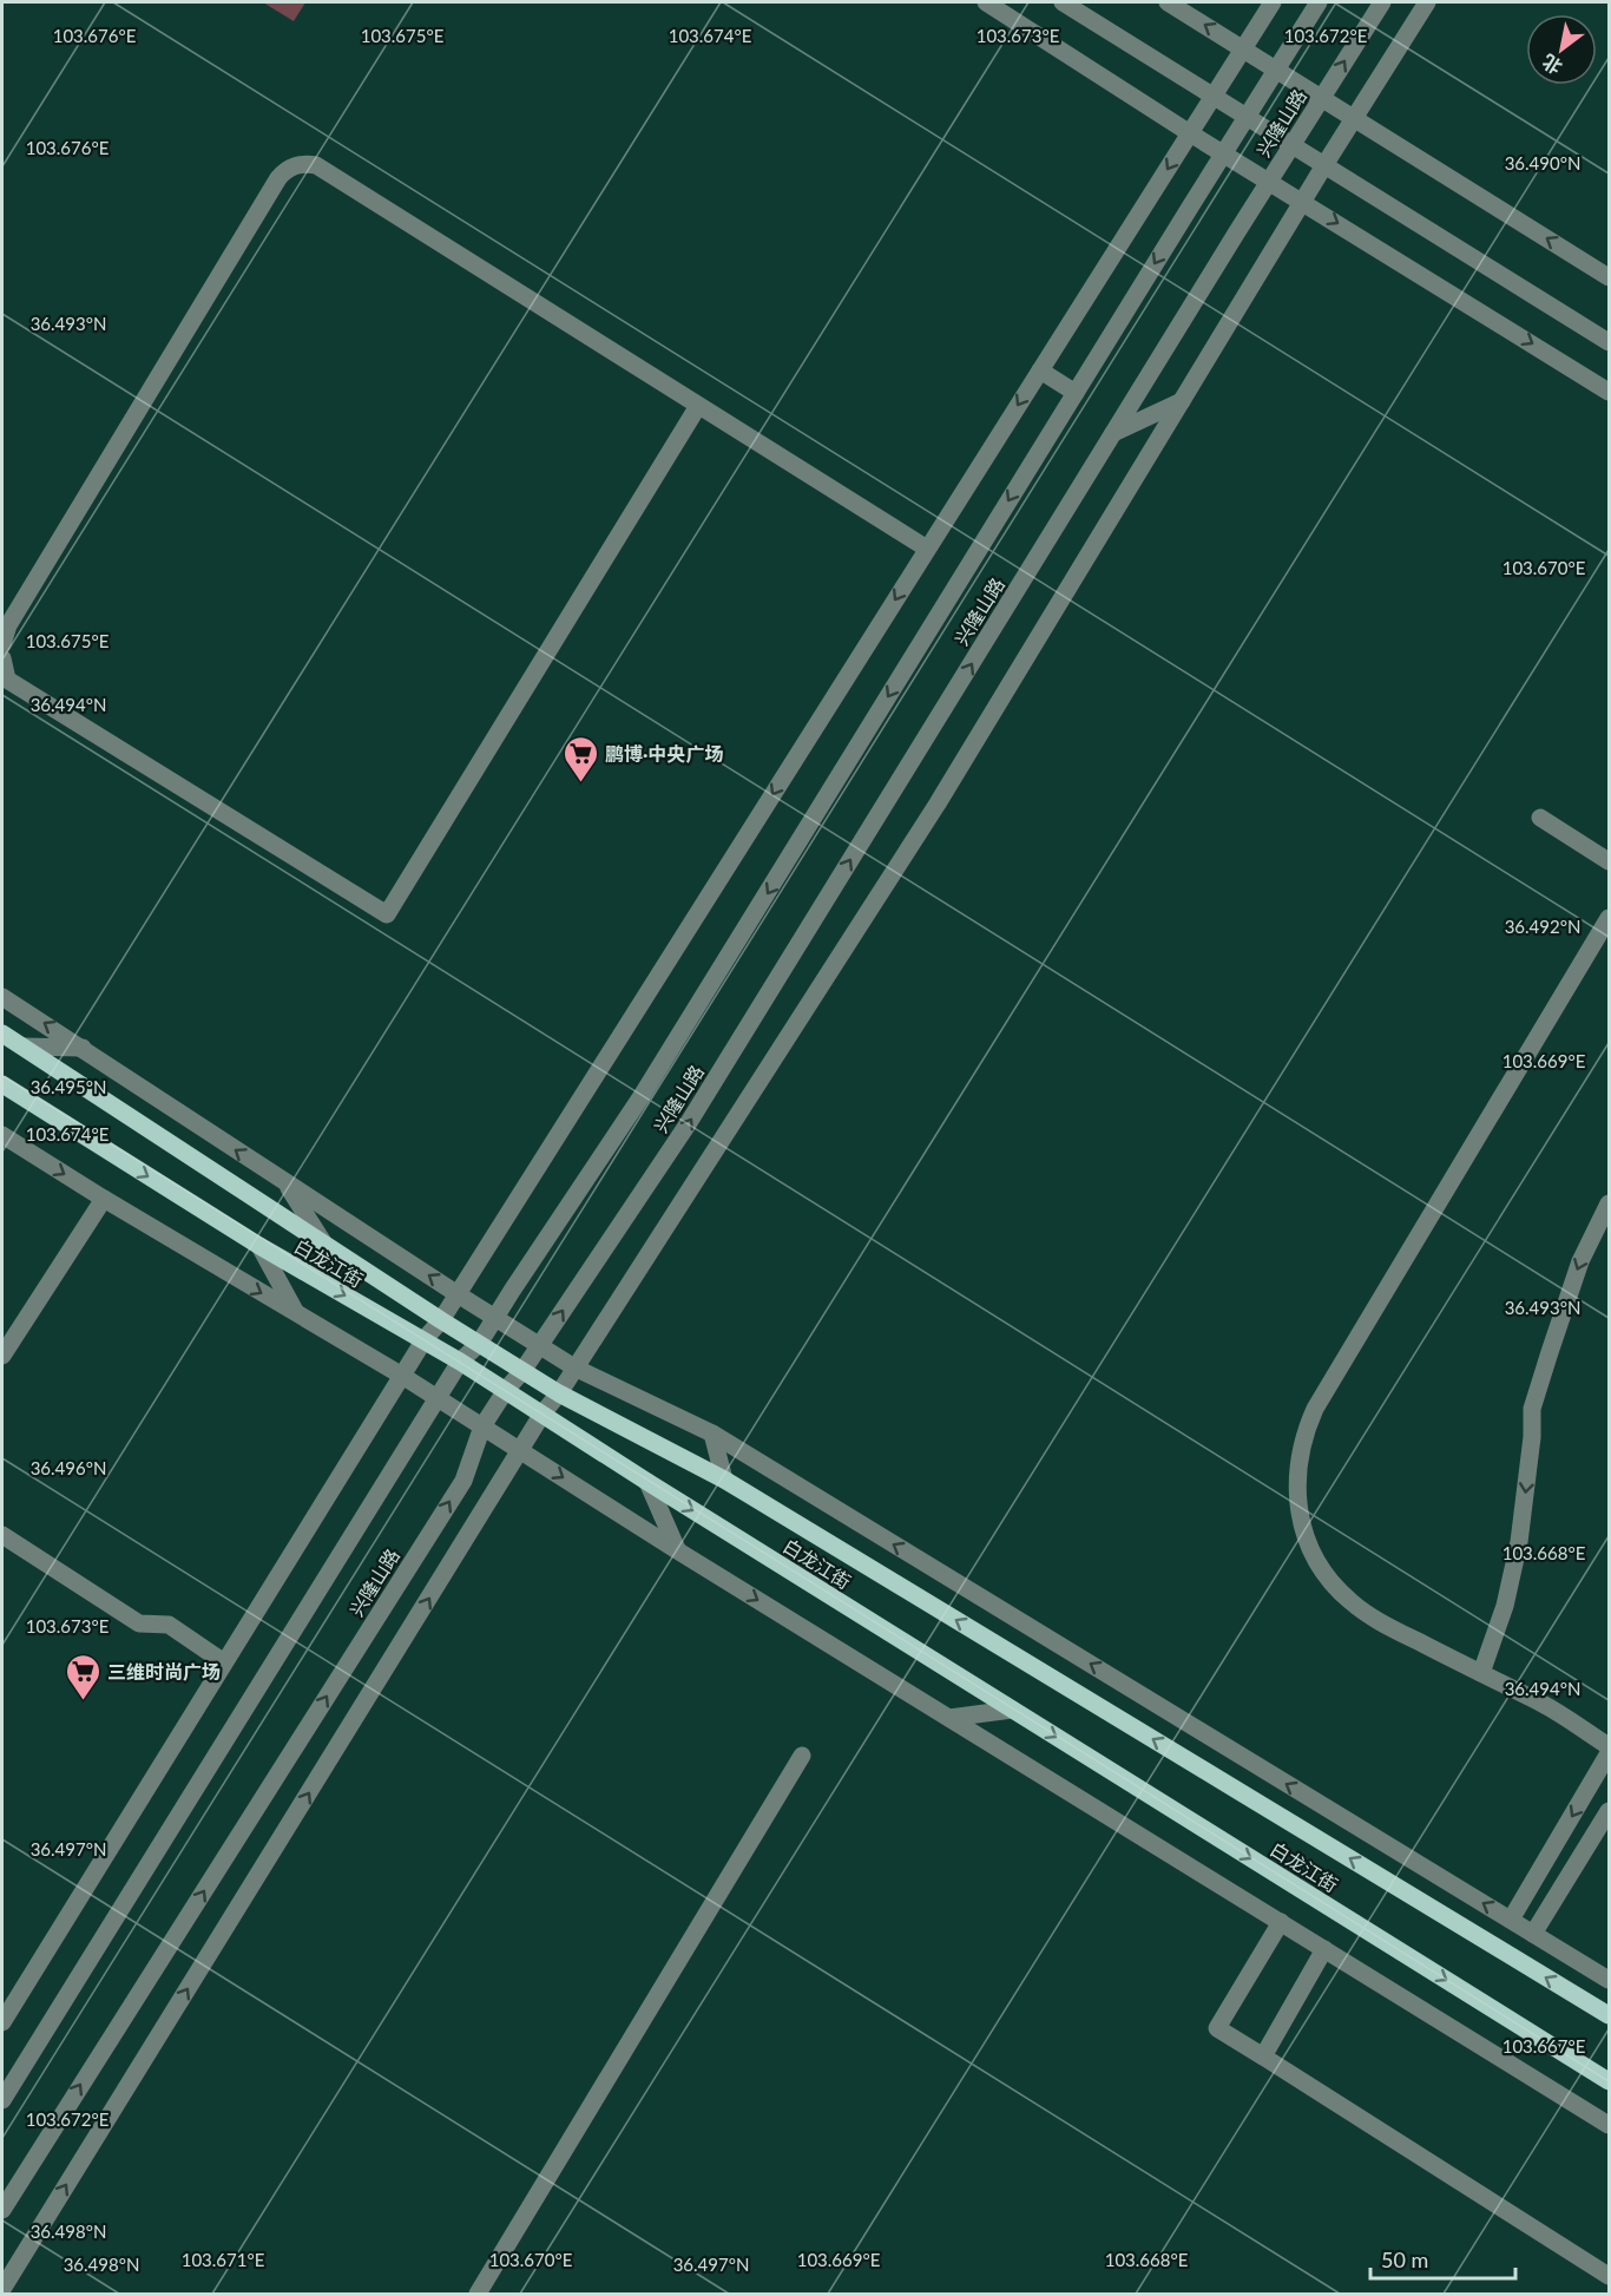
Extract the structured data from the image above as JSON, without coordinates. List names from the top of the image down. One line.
{"streets":{"main road":["白龙江街"],"street":["兴隆山路"]},"crossings":[["兴隆山路","白龙江街"]],"places":{"supermarket":["鹏博·中央广场","三维时尚广场"]},"scale_bar":"50 m","north":"bottom left","coordinates":["103.676°E","103.675°E","103.674°E","103.673°E","103.672°E","36.490°N","36.493°N","103.670°E","36.494°N","36.492°N","103.669°E","36.495°N","36.496°N","103.668°E","36.497°N","103.667°E","36.498°N","103.671°E"]}
